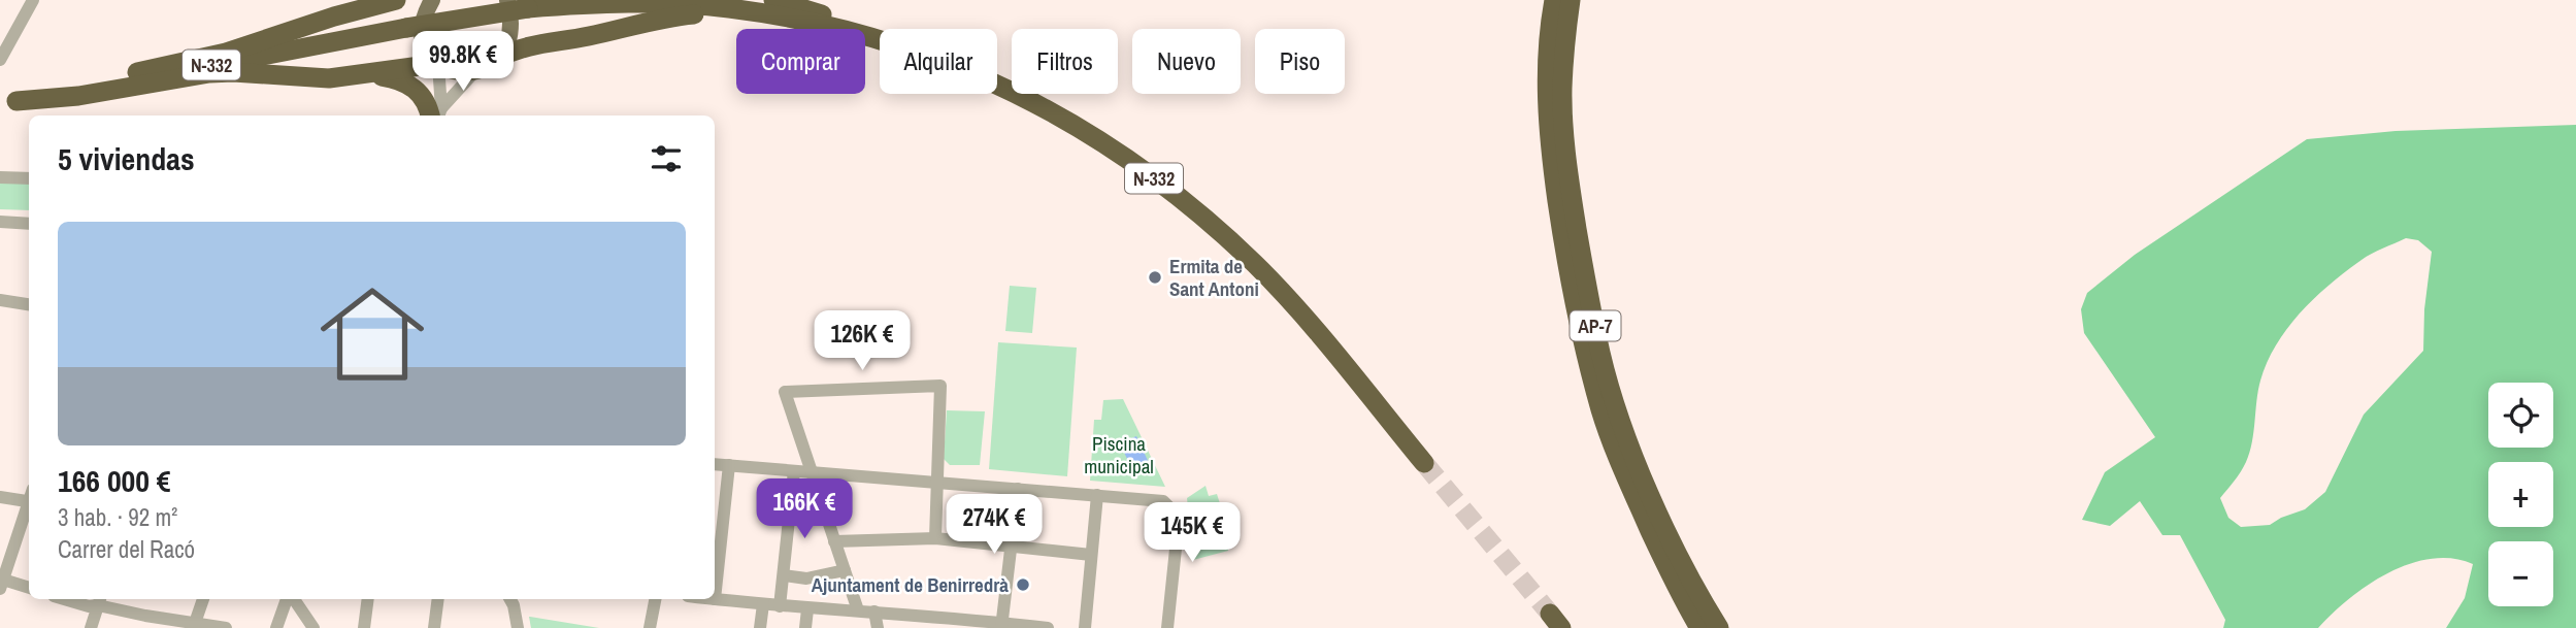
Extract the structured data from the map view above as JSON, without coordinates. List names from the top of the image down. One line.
{"streets":{"highway":["N-332","AP-7"]},"parks":["Piscina municipal"],"places":["Ermita de Sant Antoni","Ajuntament de Benirredrà"],"page":{"chip":["Comprar","Alquilar","Filtros","Nuevo","Piso"],"price":["99.8K €","126K €","166K €","274K €","145K €"],"heading":"5 viviendas","list":[{"name":"166 000 €","note":"3 hab. · 92 m² · Carrer del Racó"}],"map_buttons":["+","−"]}}
